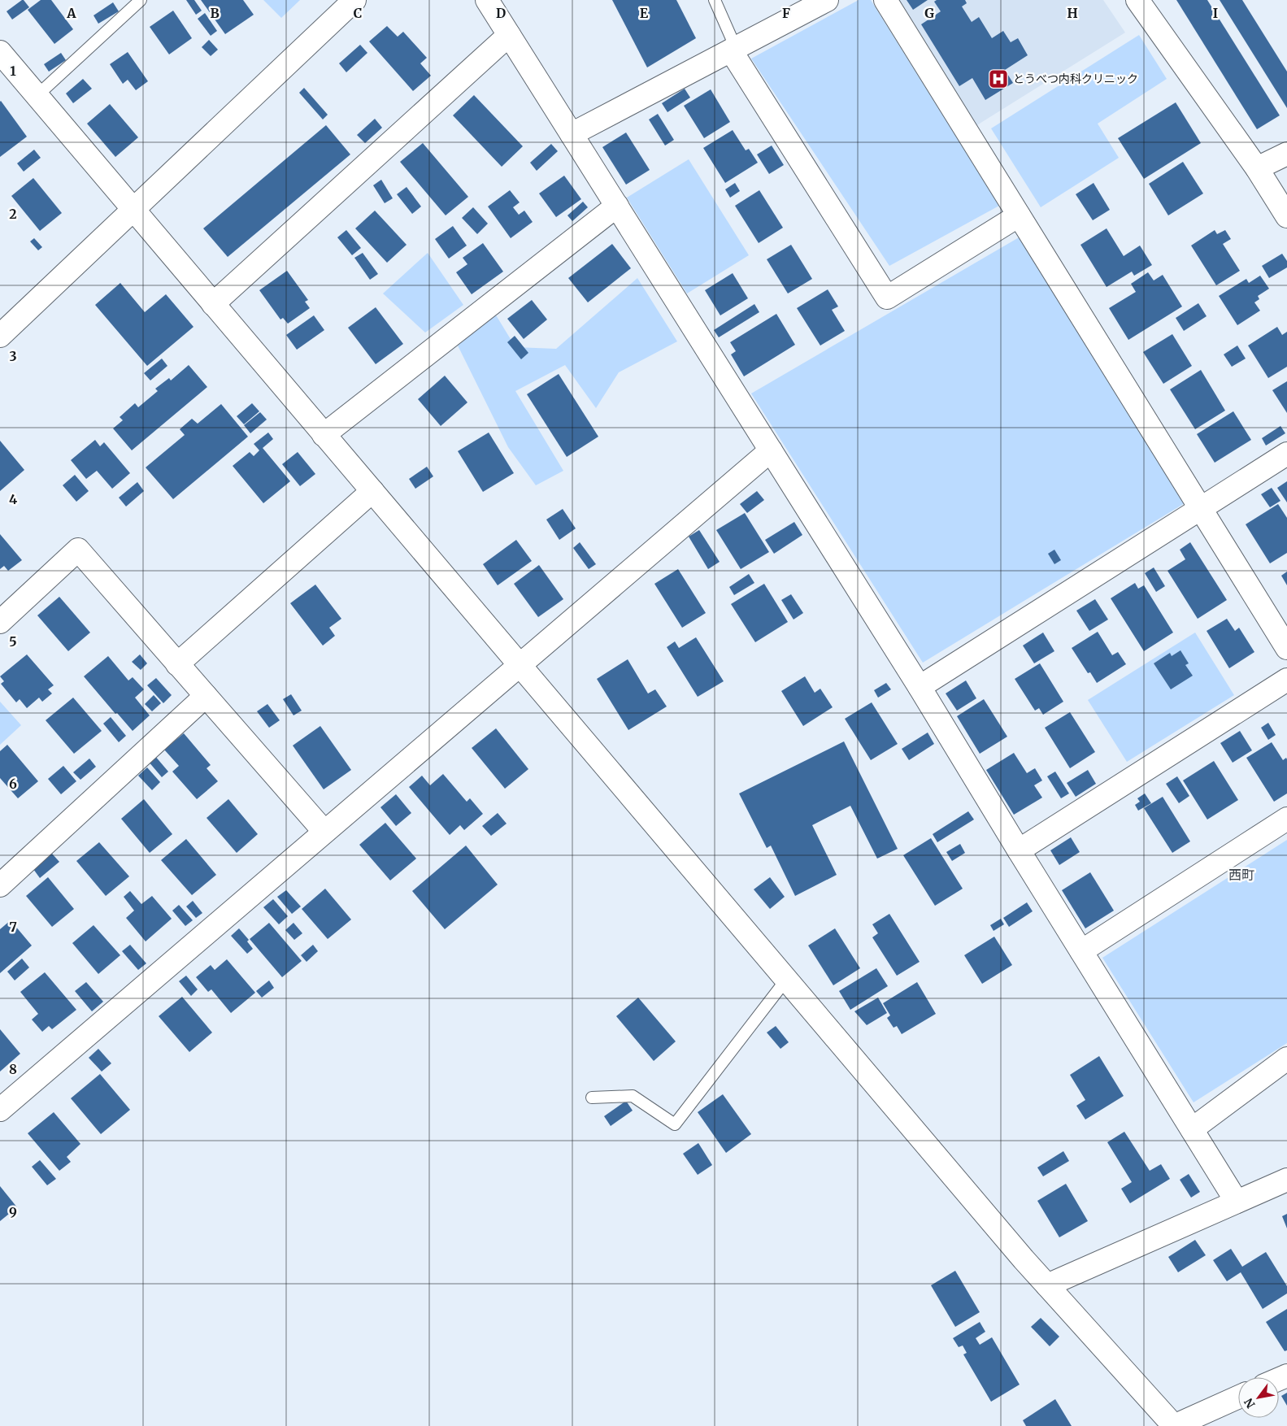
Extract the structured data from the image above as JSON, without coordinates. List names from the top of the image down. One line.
{"districts":["西町"],"places":{"hospital":["とうべつ内科クリニック"]},"north":"bottom left","grid":{"columns":["A","B","C","D","E","F","G","H","I"],"rows":["1","2","3","4","5","6","7","8","9"]}}
